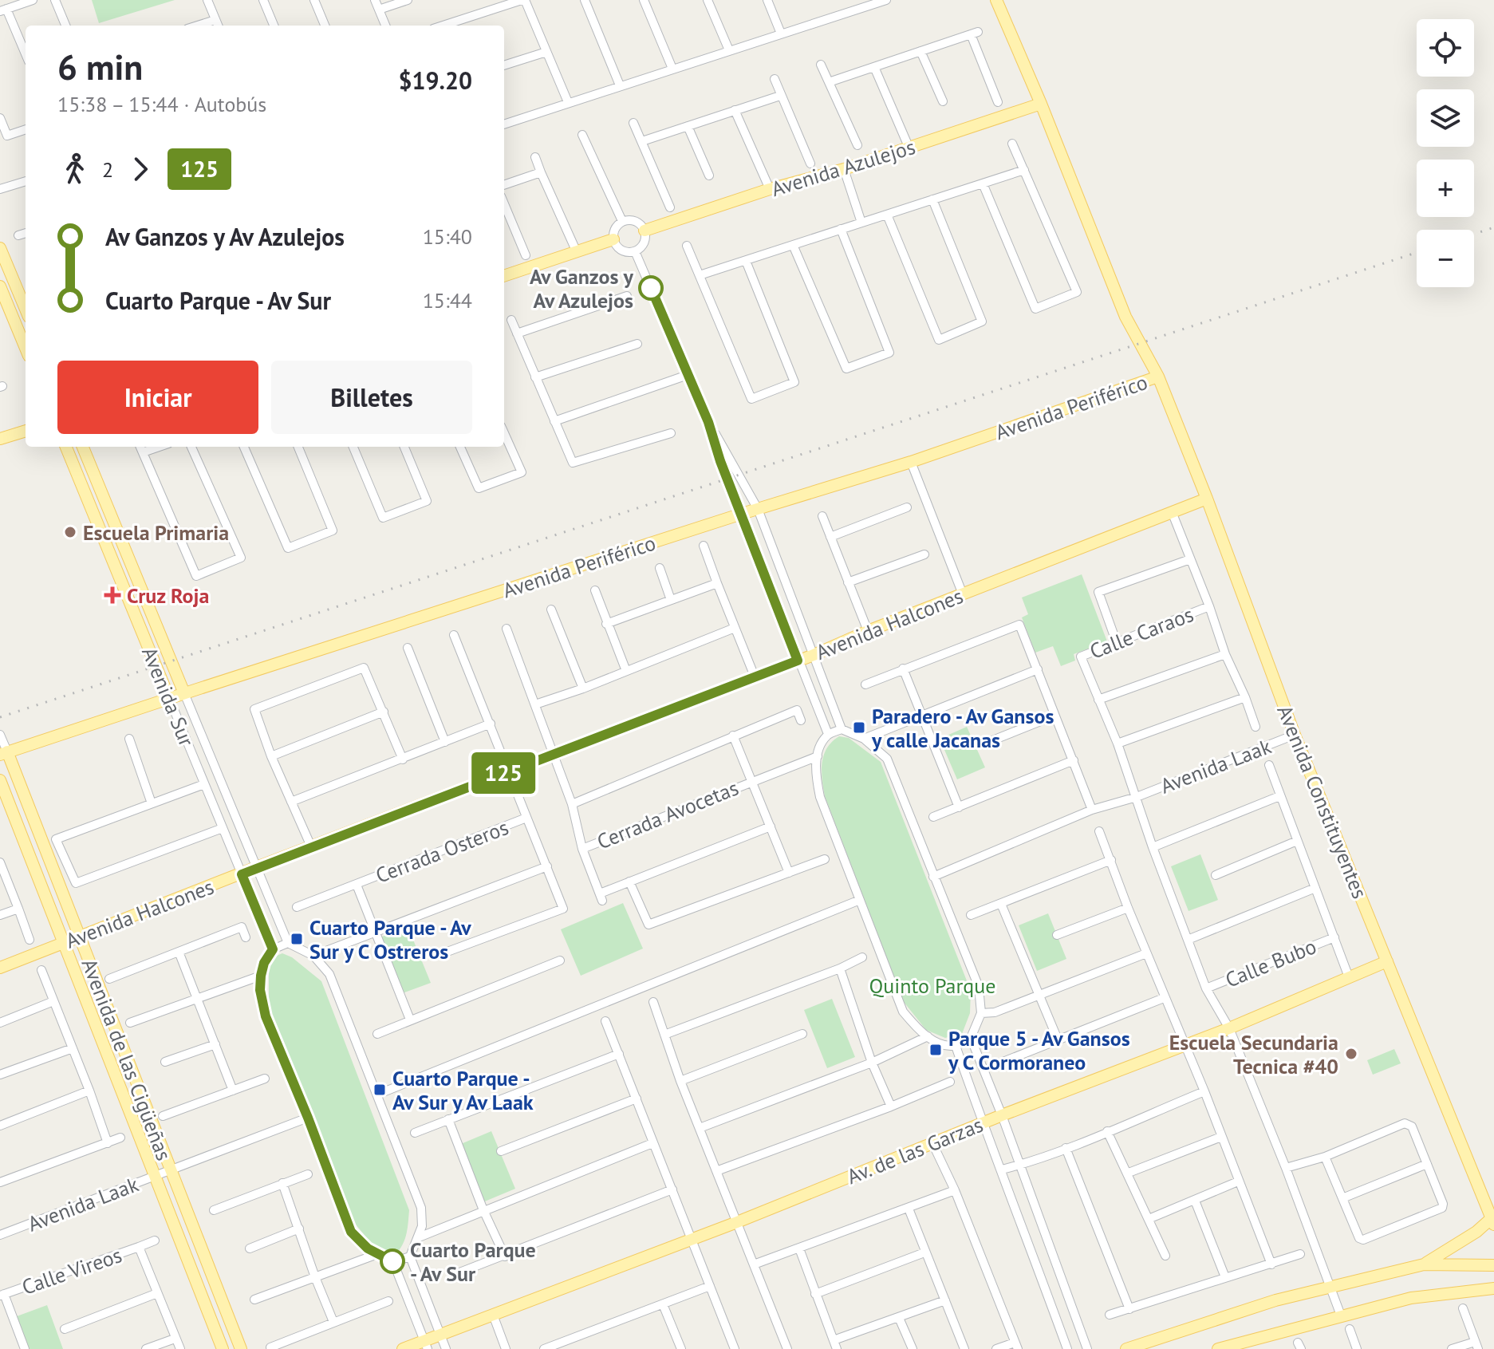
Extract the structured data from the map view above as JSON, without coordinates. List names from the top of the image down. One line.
{"streets":{"main road":["Avenida Azulejos","Avenida Periférico","Avenida Halcones","Avenida Sur","Avenida Constituyentes","Avenida de las Cigüeñas","Av. de las Garzas"],"street":["Calle Caraos","Avenida Laak","Cerrada Avocetas","Cerrada Osteros","Calle Bubo","Calle Vireos"]},"crossings":[["Avenida Azulejos","Avenida Constituyentes"],["Avenida Periférico","Avenida Sur"],["Avenida Periférico","Avenida Constituyentes"],["Avenida Periférico","Avenida de las Cigüeñas"],["Avenida Halcones","Calle Caraos"],["Avenida Halcones","Avenida Sur"],["Avenida Halcones","Avenida Constituyentes"],["Avenida Halcones","Cerrada Avocetas"],["Avenida Halcones","Cerrada Osteros"],["Avenida Halcones","Avenida de las Cigüeñas"],["Calle Caraos","Avenida Laak"],["Calle Caraos","Calle Bubo"],["Avenida Laak","Avenida Constituyentes"],["Avenida Laak","Calle Bubo"],["Avenida Laak","Avenida de las Cigüeñas"],["Avenida Constituyentes","Av. de las Garzas"],["Calle Bubo","Av. de las Garzas"]],"parks":["Quinto Parque"],"places":{"other":["Av Ganzos y Av Azulejos","Escuela Primaria","Escuela Secundaria Tecnica #40","Cuarto Parque - Av Sur"],"health":["Cruz Roja"],"transit":["Paradero - Av Gansos y calle Jacanas","Cuarto Parque - Av Sur y C Ostreros","Parque 5 - Av Gansos y C Cormoraneo","Cuarto Parque - Av Sur y Av Laak"]},"lines":["bus line 125"],"page":{"on_map":"125","map_buttons":["+","−"],"heading":["6 min","15:38 – 15:44 · Autobús","$19.20"],"legs":["2","125"],"list":[{"name":"Av Ganzos y Av Azulejos","value":"15:40"},{"name":"Cuarto Parque - Av Sur","value":"15:44"}],"buttons":["Iniciar","Billetes"]}}
